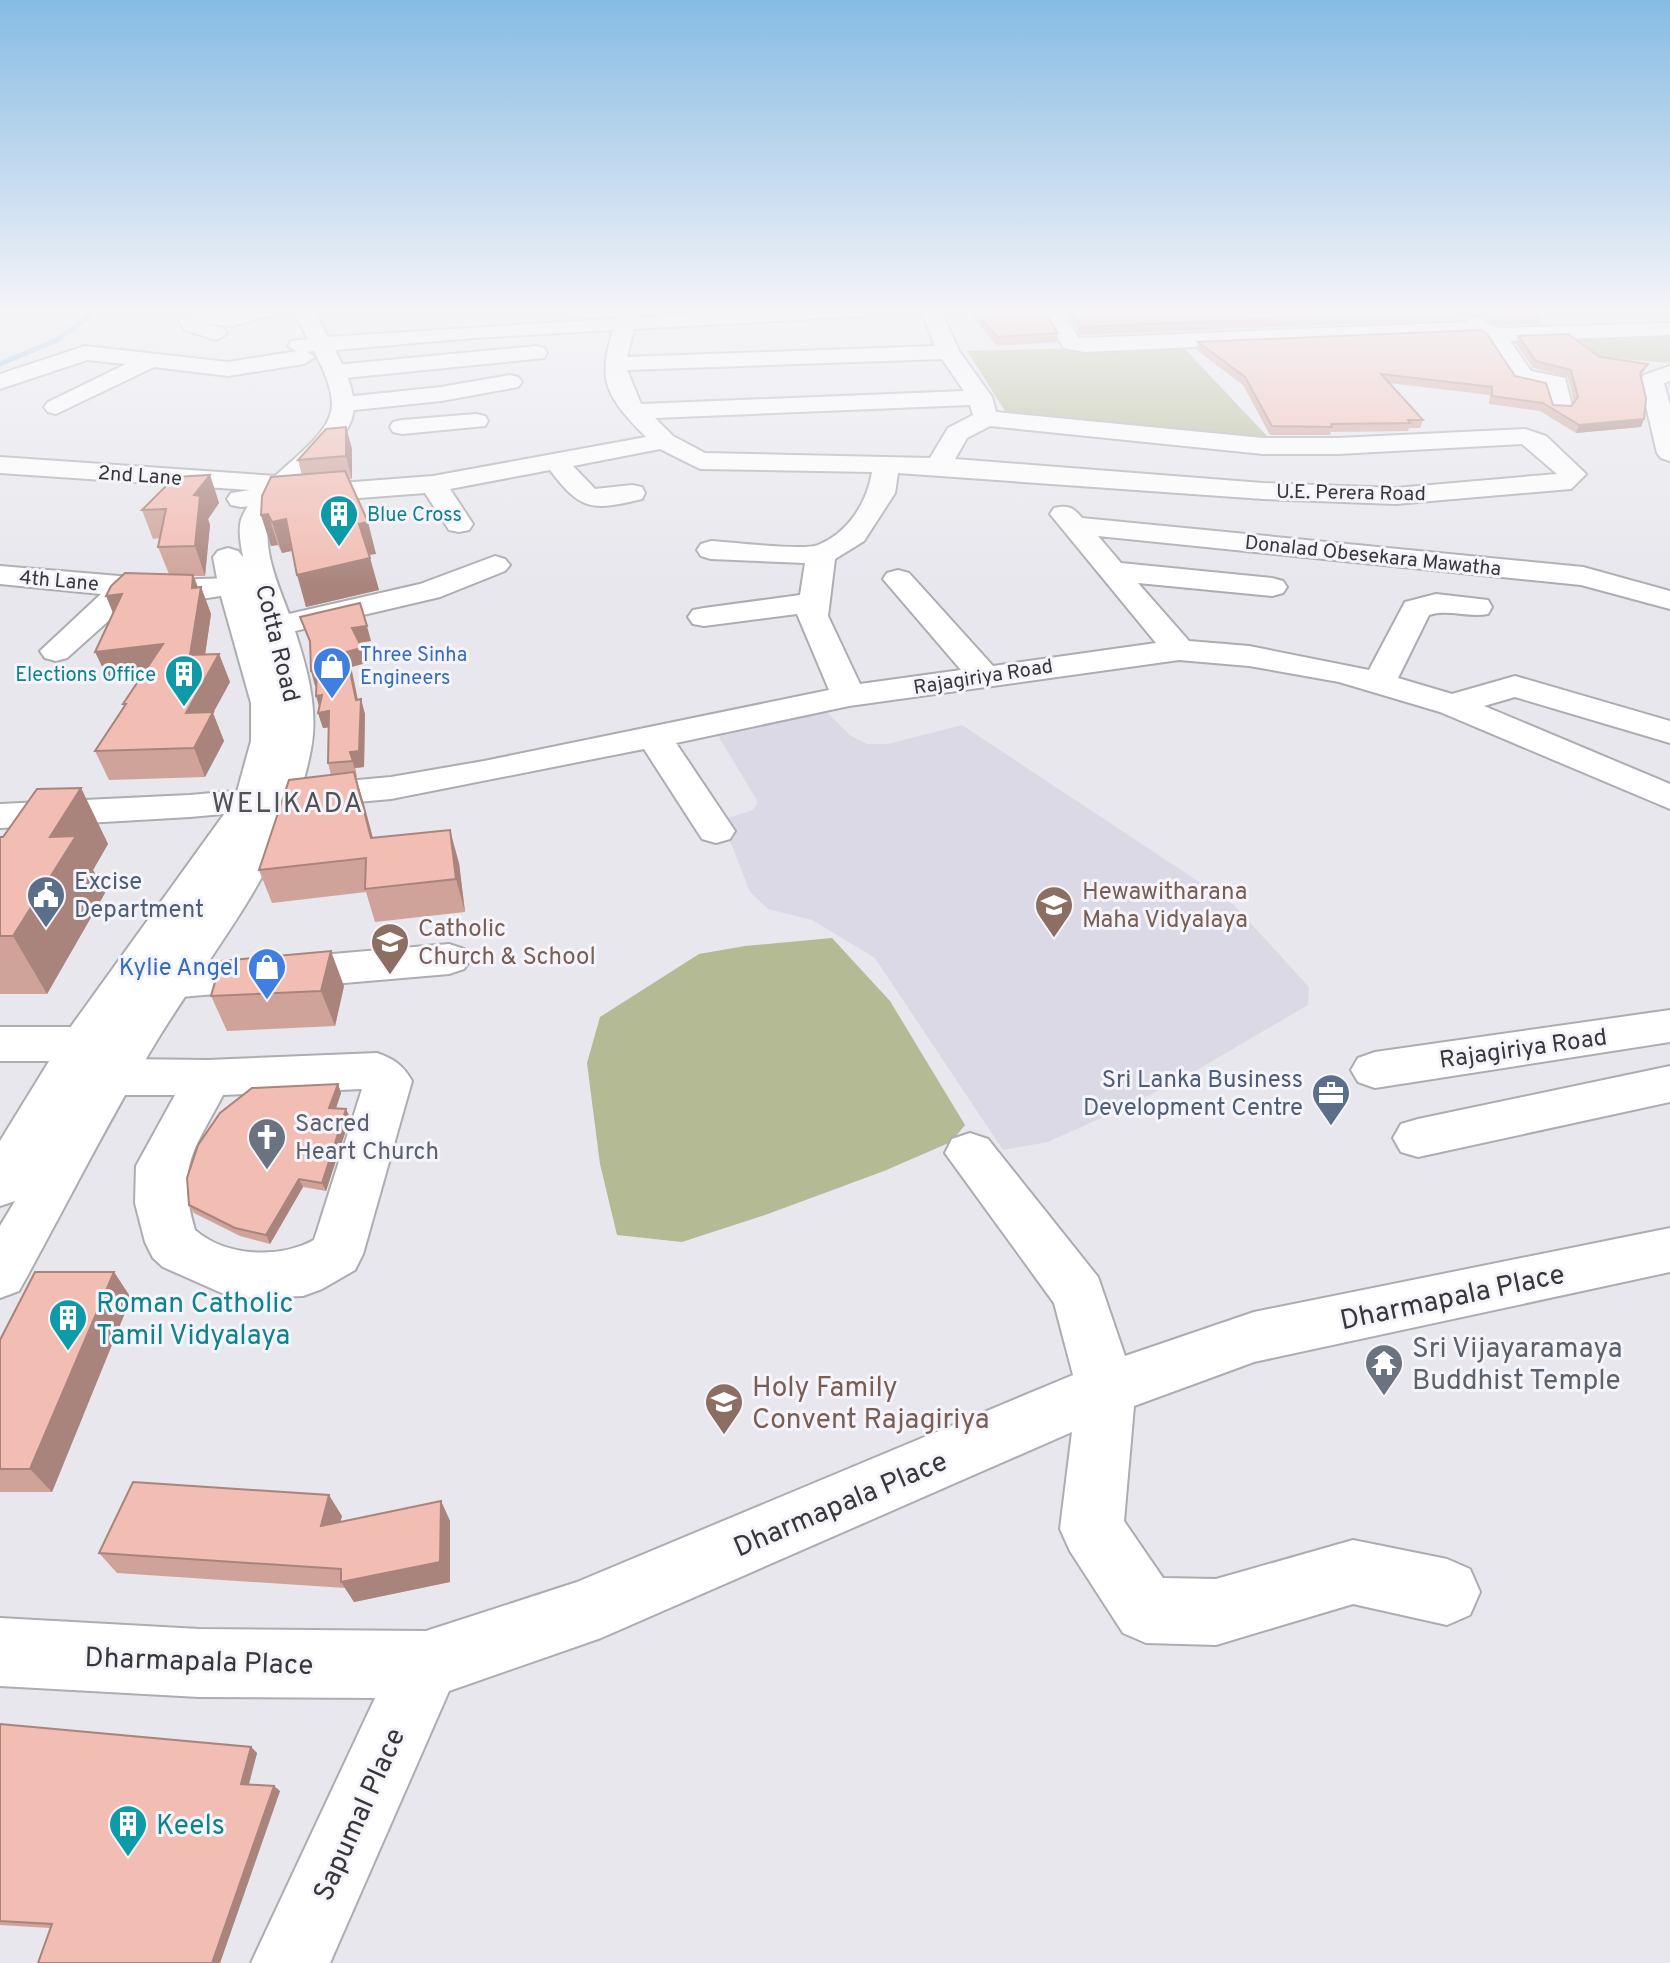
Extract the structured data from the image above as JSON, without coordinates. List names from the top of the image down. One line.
{"streets":{"street":["2nd Lane","U.E. Perera Road","Donalad Obesekara Mawatha","4th Lane","Cotta Road","Rajagiriya Road","Dharmapala Place","Sapumal Place"]},"crossings":[["2nd Lane","U.E. Perera Road"],["2nd Lane","Cotta Road"],["4th Lane","Cotta Road"],["Cotta Road","Rajagiriya Road"],["Dharmapala Place","Sapumal Place"]],"districts":["WELIKADA"],"places":{"building":["Blue Cross","Elections Office","Roman Catholic Tamil Vidyalaya","Keels"],"shop":["Three Sinha Engineers","Kylie Angel"],"public building":["Excise Department"],"school or university":["Hewawitharana Maha Vidyalaya","Catholic Church & School","Holy Family Convent Rajagiriya"],"office":["Sri Lanka Business Development Centre"],"church":["Sacred Heart Church"],"temple":["Sri Vijayaramaya Buddhist Temple"]}}
